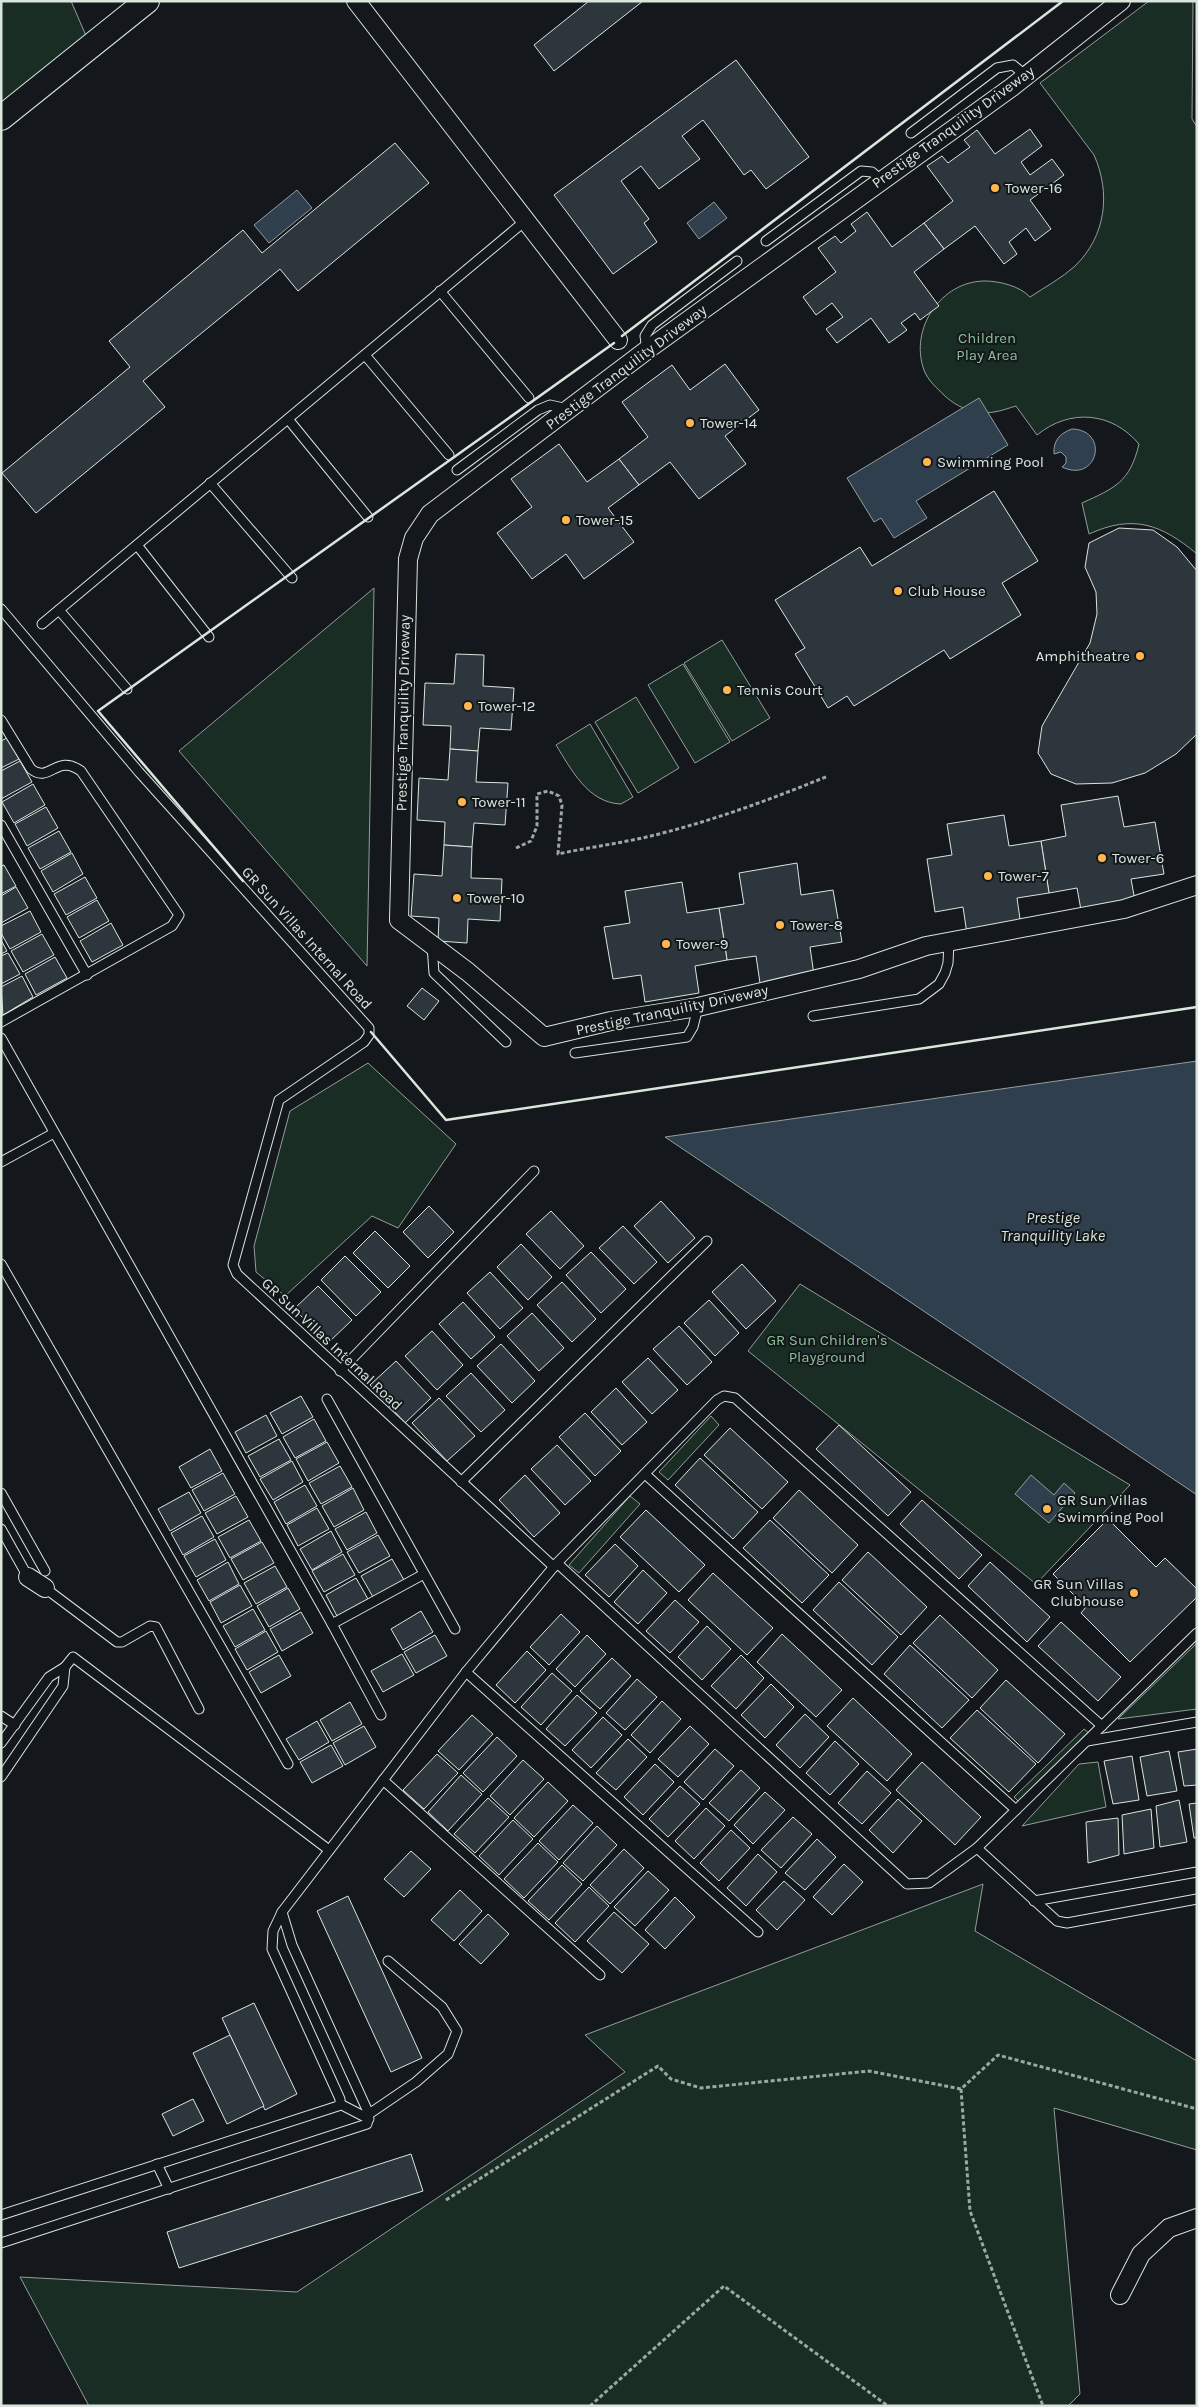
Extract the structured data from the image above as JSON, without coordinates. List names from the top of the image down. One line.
{"streets":{"street":["Prestige Tranquility Driveway"],"lane":["GR Sun Villas Internal Road"]},"water":["Prestige Tranquility Lake"],"parks":["Children Play Area","GR Sun Children's Playground"],"places":["Tower-16","Tower-14","Swimming Pool","Tower-15","Club House","Amphitheatre","Tennis Court","Tower-12","Tower-11","Tower-6","Tower-7","Tower-10","Tower-8","Tower-9","GR Sun Villas Swimming Pool","GR Sun Villas Clubhouse"]}
